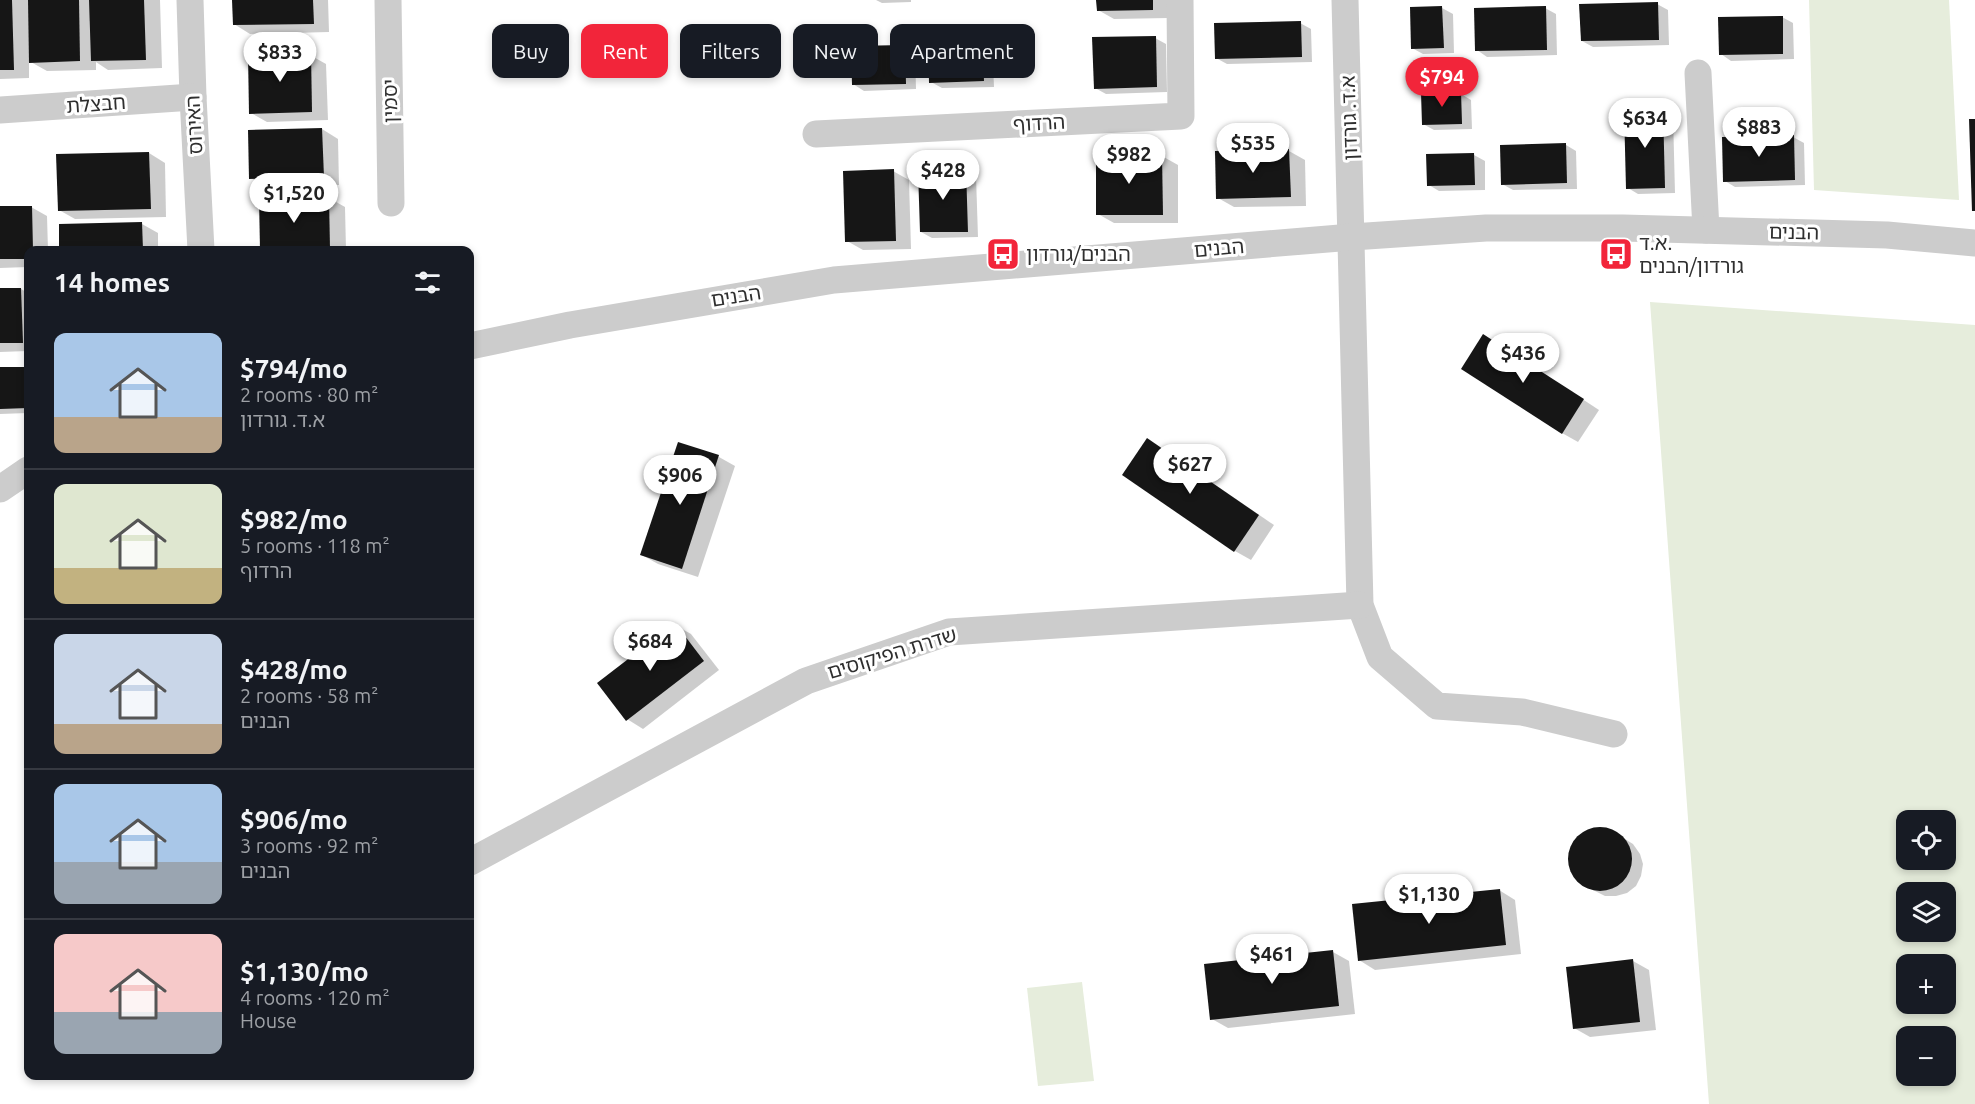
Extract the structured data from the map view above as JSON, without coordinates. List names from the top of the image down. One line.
{"streets":{"street":["יסמין","חבצלת","א.ד. גורדון","הרדוף","האירוס","הבנים","שדרת הפיקוסים"]},"crossings":[["חבצלת","האירוס"],["א.ד. גורדון","הבנים"],["א.ד. גורדון","שדרת הפיקוסים"]],"places":{"bus stop":["הבנים/גורדון","א.ד. גורדון/הבנים"]},"page":{"chip":["Buy","Rent","Filters","New","Apartment"],"price":["$833","$794","$634","$883","$535","$982","$428","$1,520","$436","$627","$906","$684","$1,130","$461"],"heading":"14 homes","list":[{"name":"$794/mo","note":"2 rooms · 80 m² · א.ד. גורדון"},{"name":"$982/mo","note":"5 rooms · 118 m² · הרדוף"},{"name":"$428/mo","note":"2 rooms · 58 m² · הבנים"},{"name":"$906/mo","note":"3 rooms · 92 m² · הבנים"},{"name":"$1,130/mo","note":"4 rooms · 120 m² · House"}],"map_buttons":["+","−"]}}
